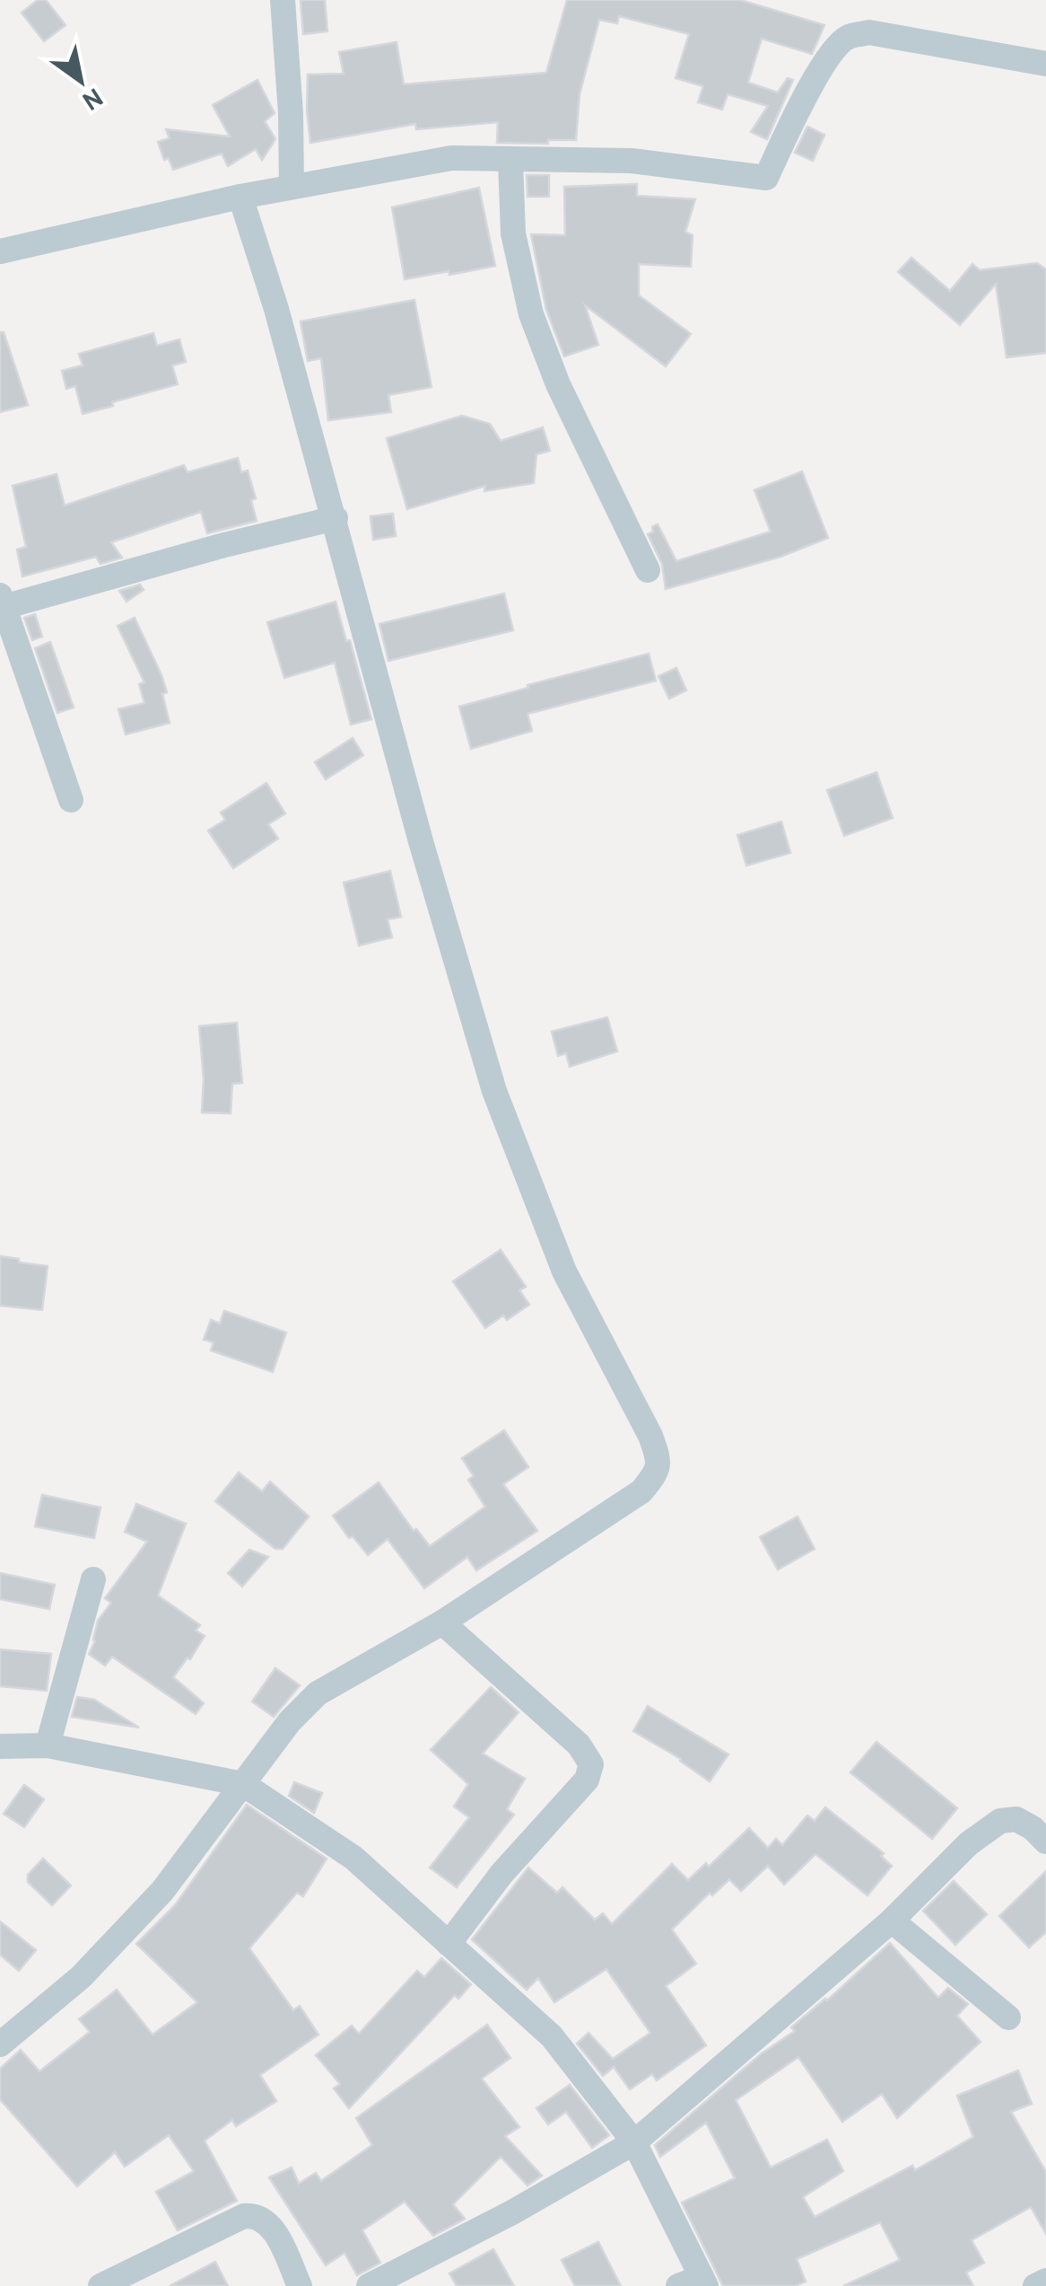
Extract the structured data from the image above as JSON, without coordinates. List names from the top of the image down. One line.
{"north":"bottom right"}
